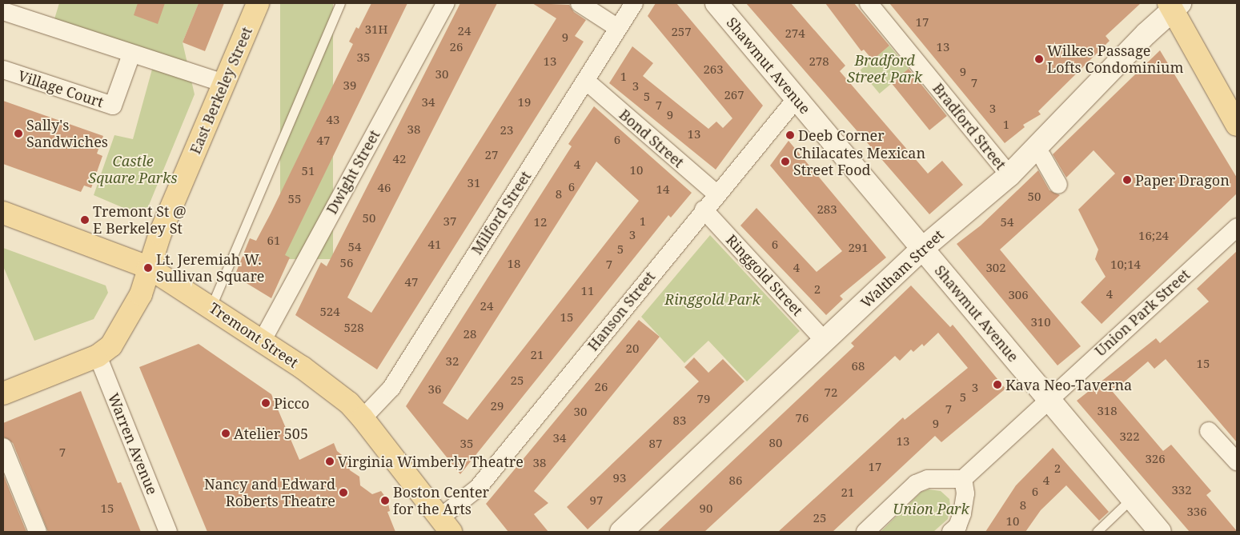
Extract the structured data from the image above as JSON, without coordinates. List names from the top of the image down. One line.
{"streets":{"main road":["Shawmut Avenue","East Berkeley Street","Waltham Street","Tremont Street"],"street":["Village Court","Bradford Street","Bond Street","Dwight Street","Milford Street","Ringgold Street","Hanson Street","Union Park Street","Warren Avenue"]},"crossings":[["Shawmut Avenue","Waltham Street"],["Shawmut Avenue","Hanson Street"],["Shawmut Avenue","Union Park Street"],["East Berkeley Street","Tremont Street"],["East Berkeley Street","Warren Avenue"],["Bradford Street","Waltham Street"],["Bond Street","Milford Street"],["Bond Street","Hanson Street"],["Dwight Street","Tremont Street"],["Milford Street","Tremont Street"],["Waltham Street","Ringgold Street"],["Ringgold Street","Hanson Street"],["Hanson Street","Tremont Street"]],"parks":["Bradford Street Park","Castle Square Parks","Ringgold Park","Union Park"],"places":["Wilkes Passage Lofts Condominium","Sally's Sandwiches","Deeb Corner","Chilacates Mexican Street Food","Paper Dragon","Tremont St @ E Berkeley St","Lt. Jeremiah W. Sullivan Square","Kava Neo-Taverna","Picco","Atelier 505","Virginia Wimberly Theatre","Nancy and Edward Roberts Theatre","Boston Center for the Arts"],"house_numbers":["17","31H","24","257","274","9","26","13","35","13","278","263","9","30","1","7","39","3","267","5","34","19","7","3","9","43","1","38","23","13","6","47","27","42","4","10","51","31","6","46","14","8","50","55","283","50","37","1","12","54","3","16;24","61","41","6","54","291","5","56","18","7","10;14","4","302","47","2","11","4","306","24","524","15","310","528","28","20","21","32","15","68","25","26","3","36","72","5","79","29","7","318","30","76","83","9","322","34","13","80","35","87","7","326","38","17","2","93","86","4","332","6","21","97","8","15","90","336","25","10"]}
